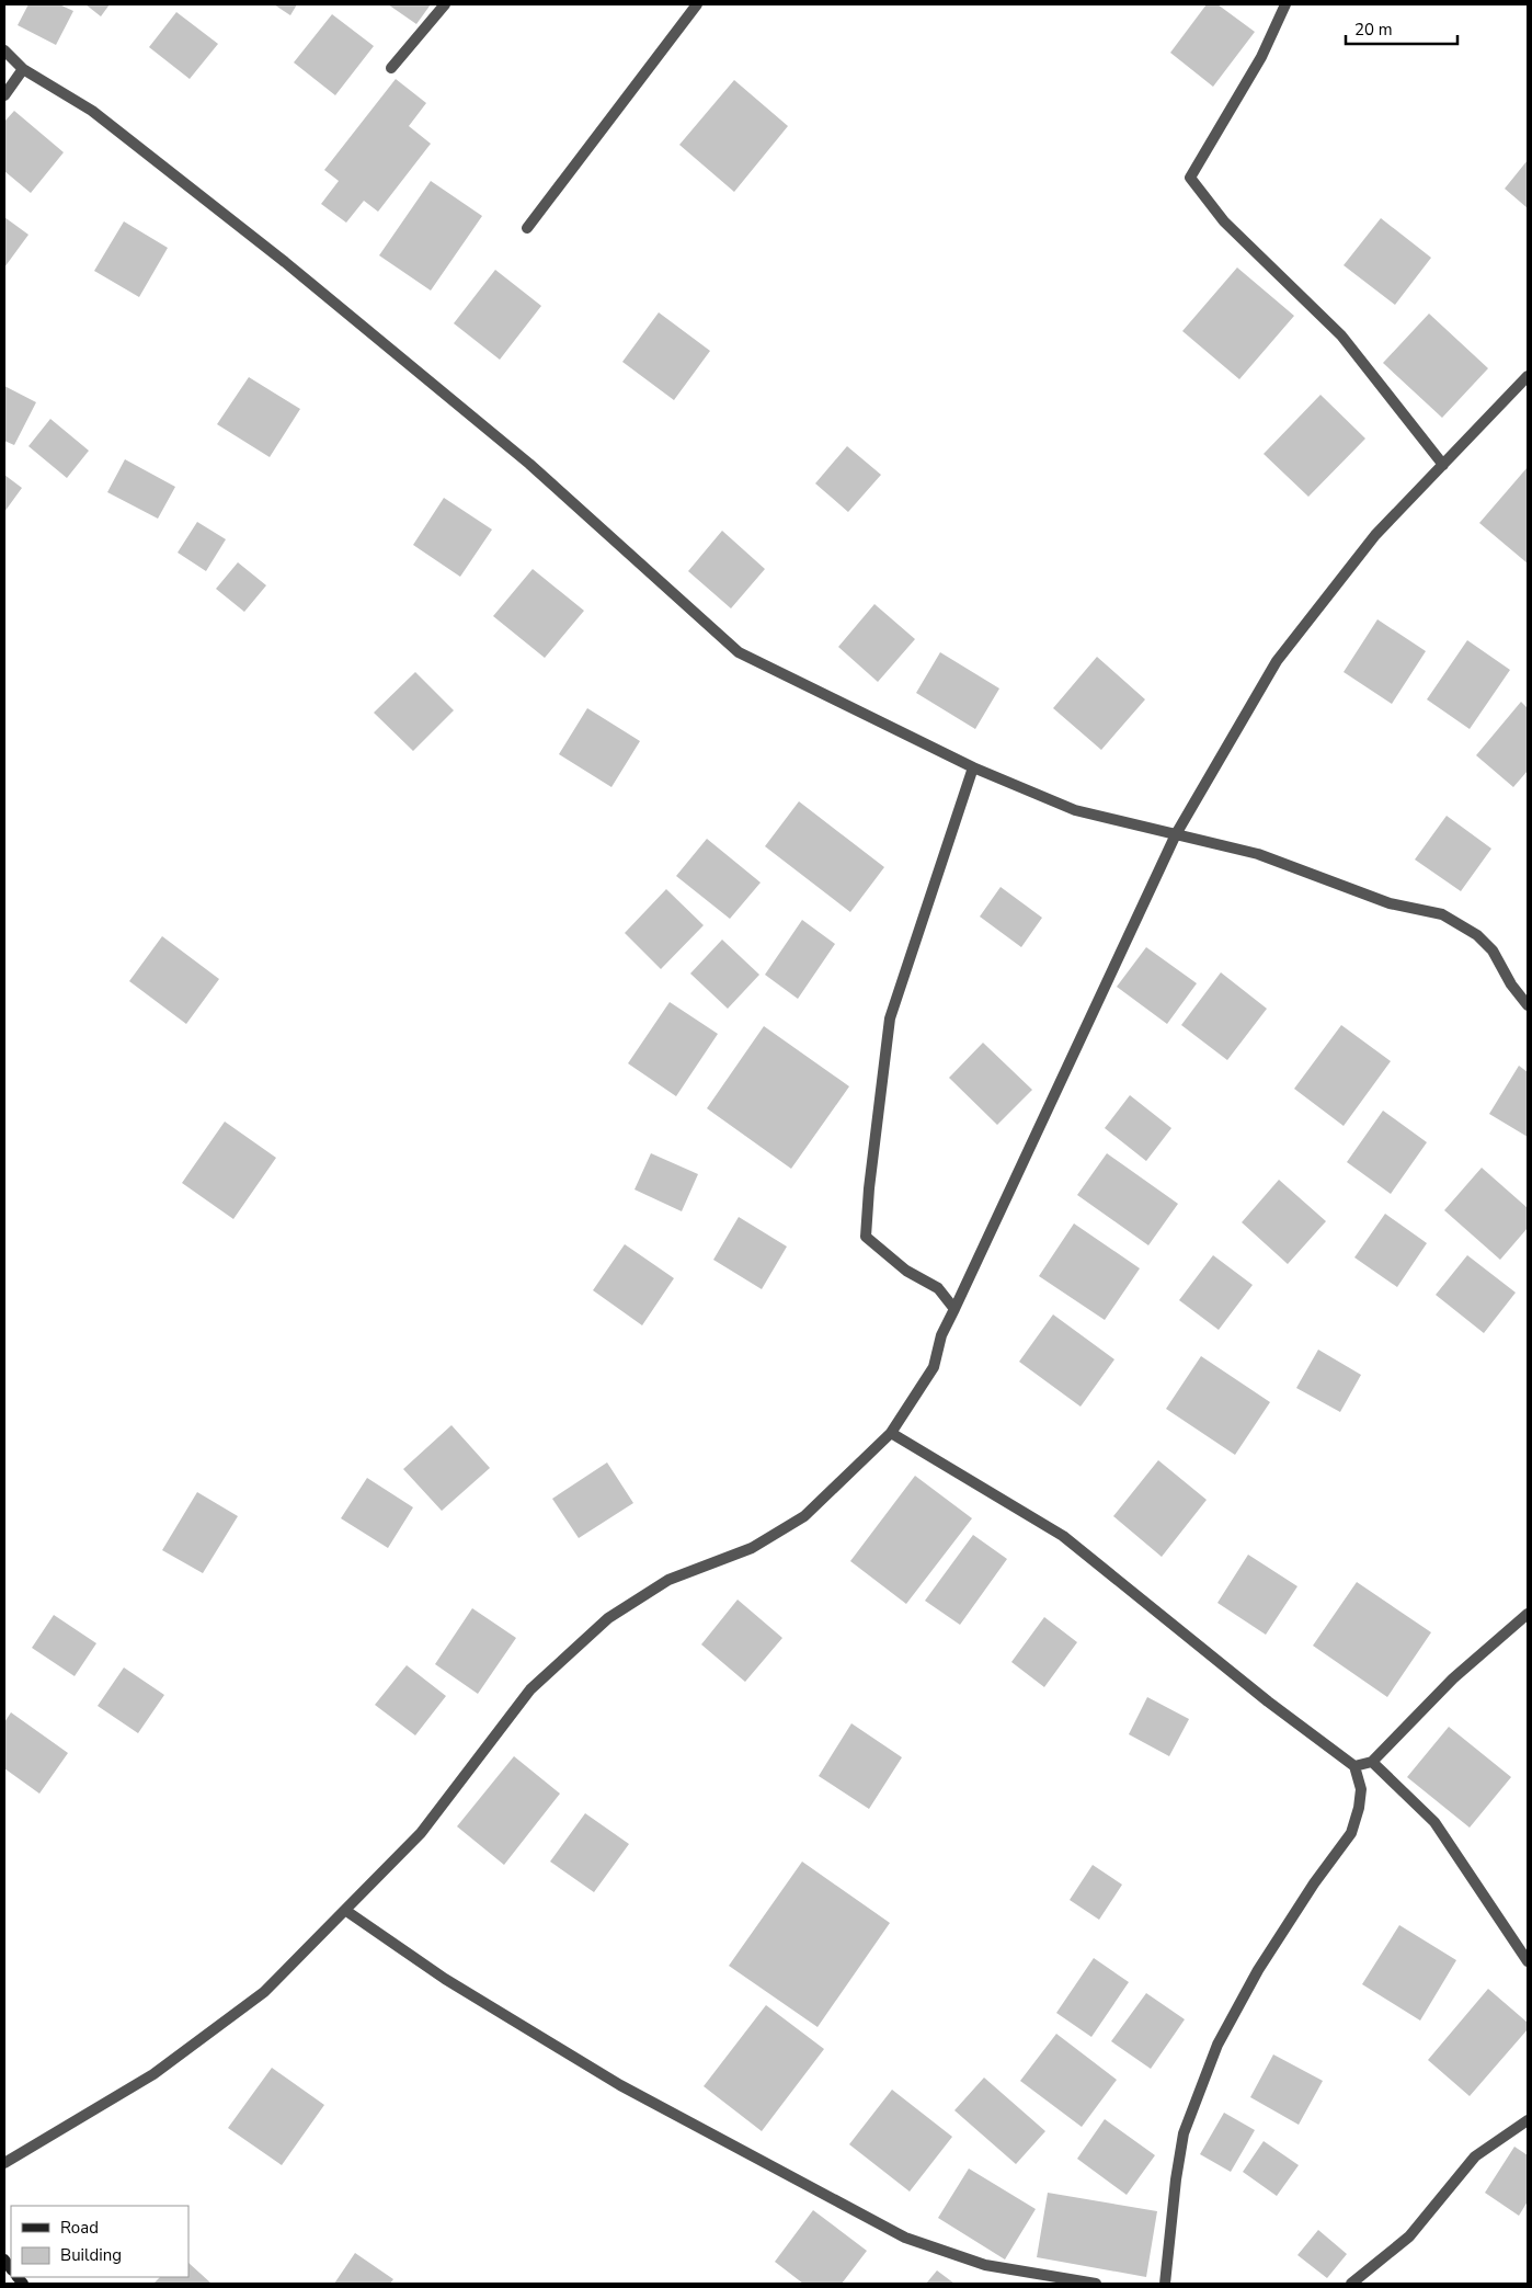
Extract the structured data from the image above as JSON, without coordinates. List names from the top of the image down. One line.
{"legend":["Road","Building"],"scale_bar":"20 m"}
